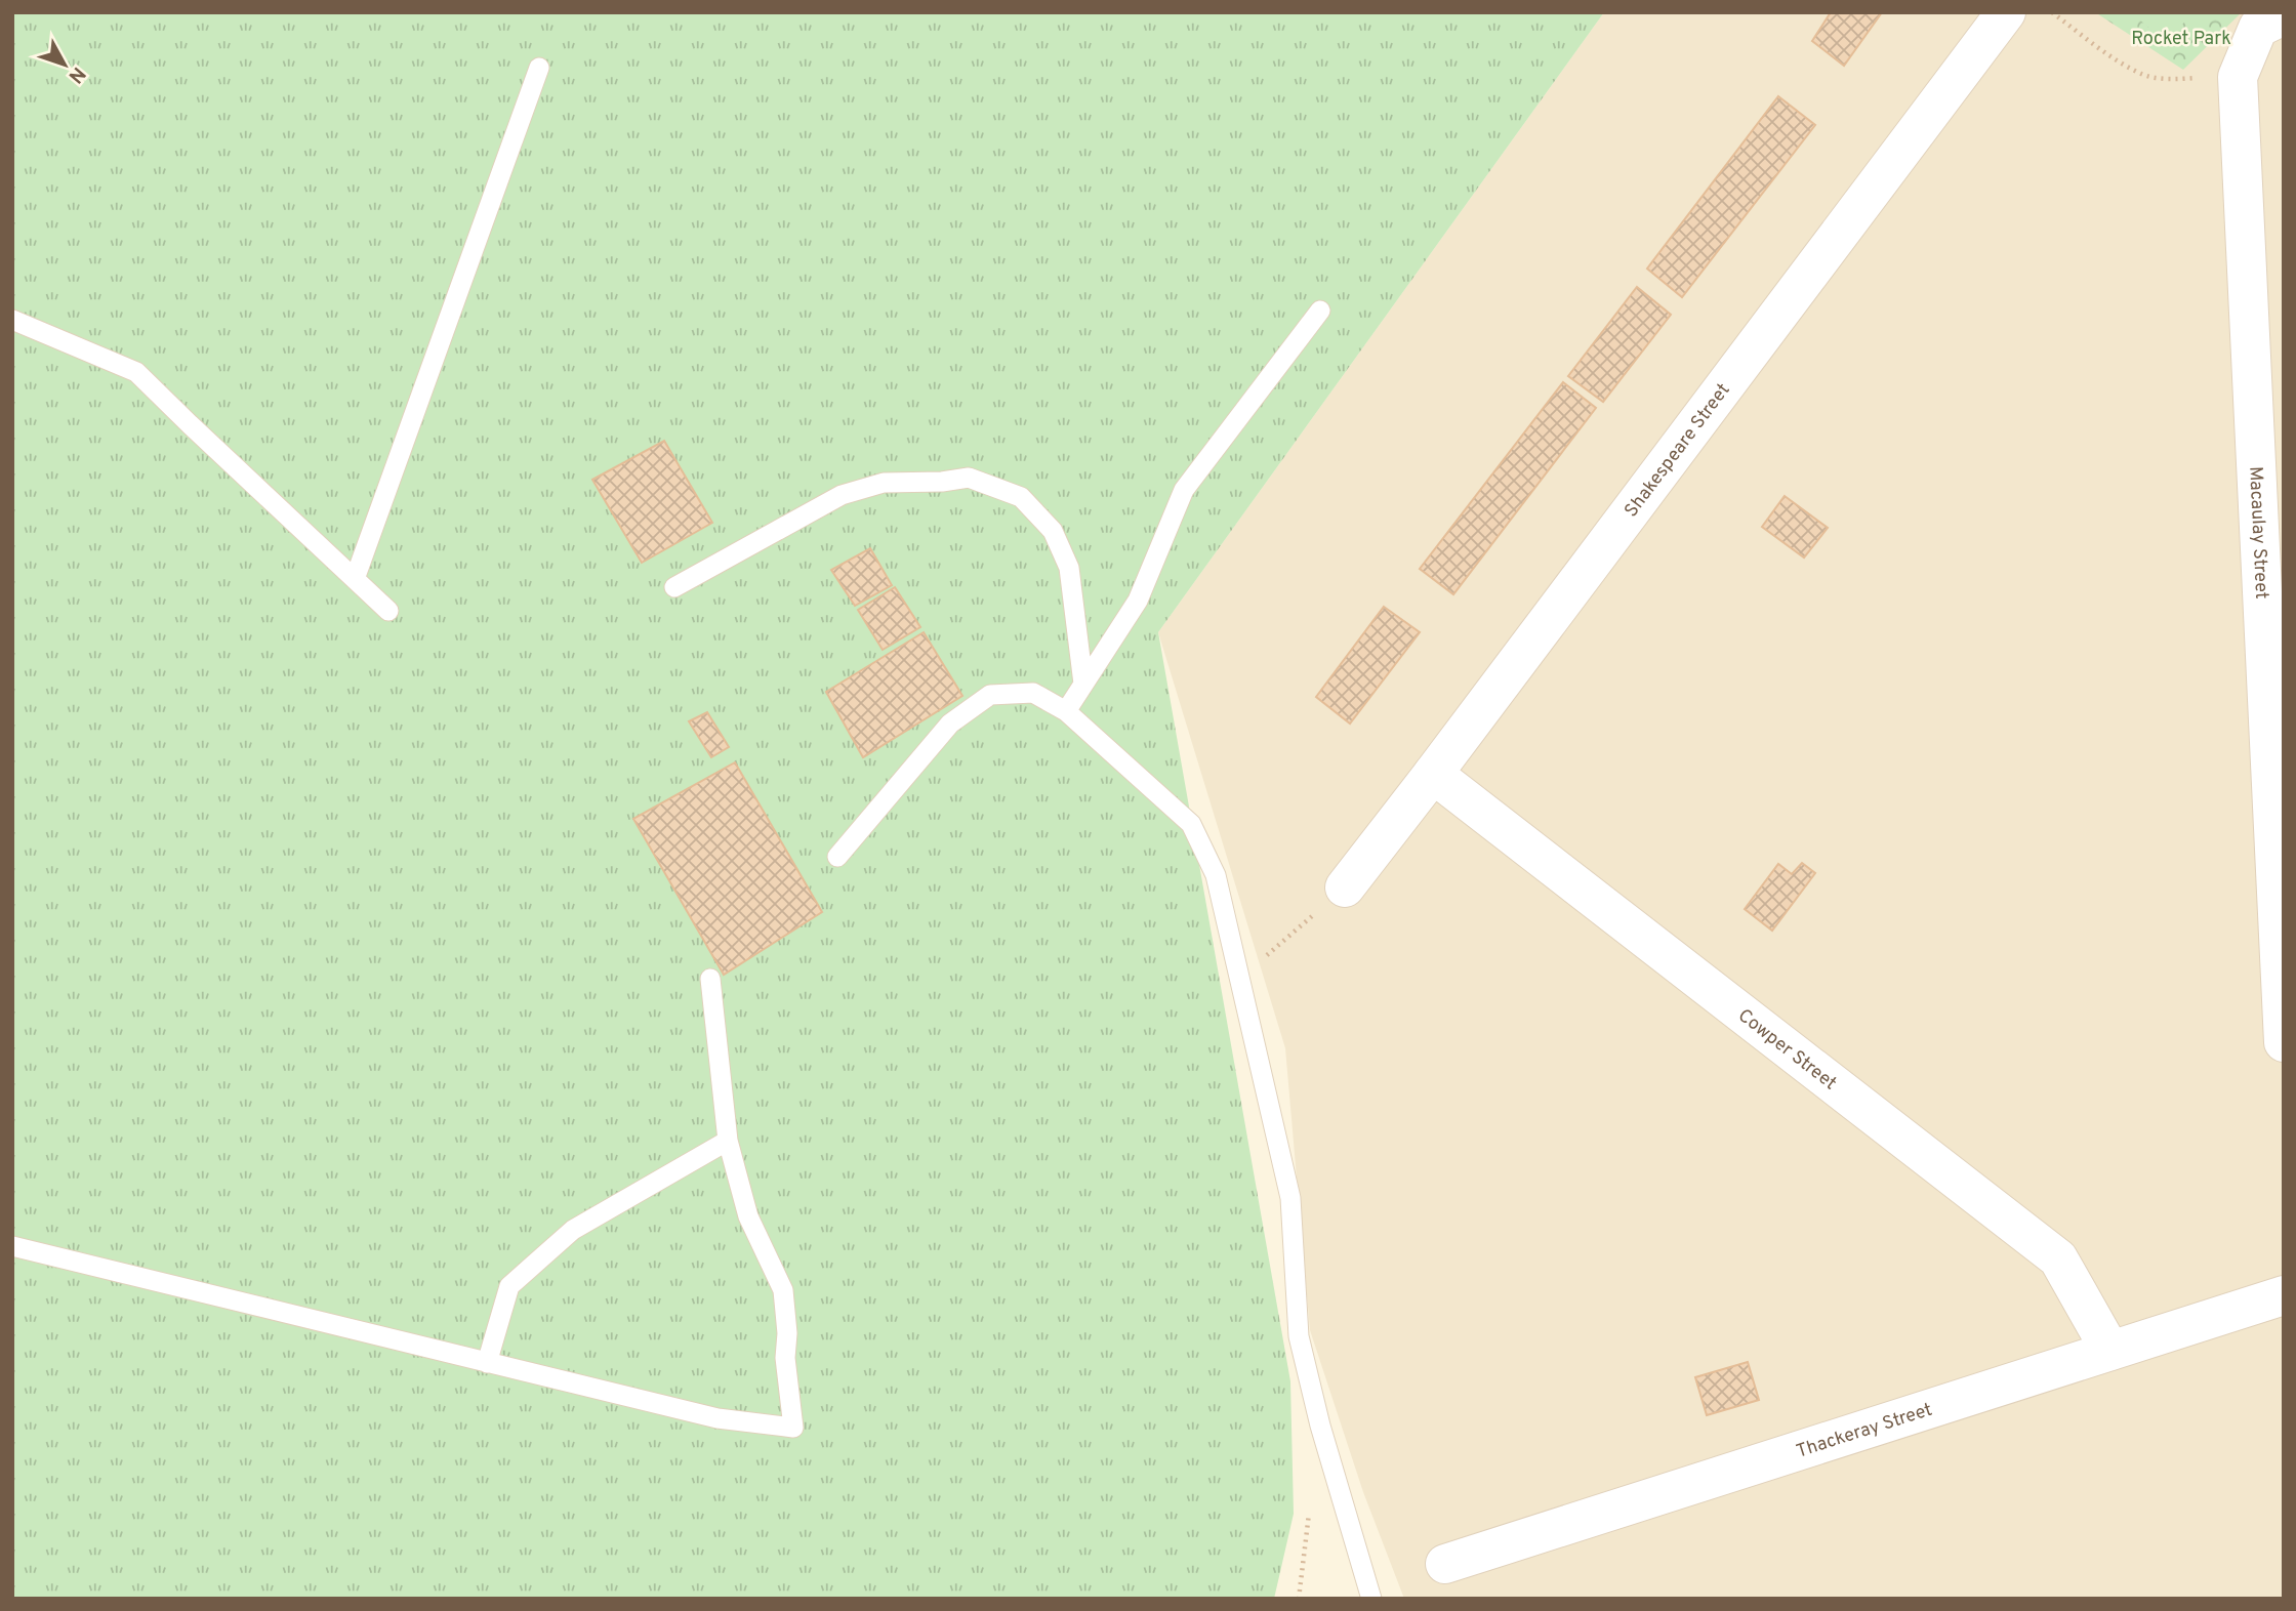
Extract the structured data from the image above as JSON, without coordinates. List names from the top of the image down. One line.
{"streets":{"street":["Shakespeare Street","Macaulay Street","Cowper Street","Thackeray Street"]},"crossings":[["Shakespeare Street","Cowper Street"],["Cowper Street","Thackeray Street"]],"parks":["Rocket Park"],"north":"bottom right"}
